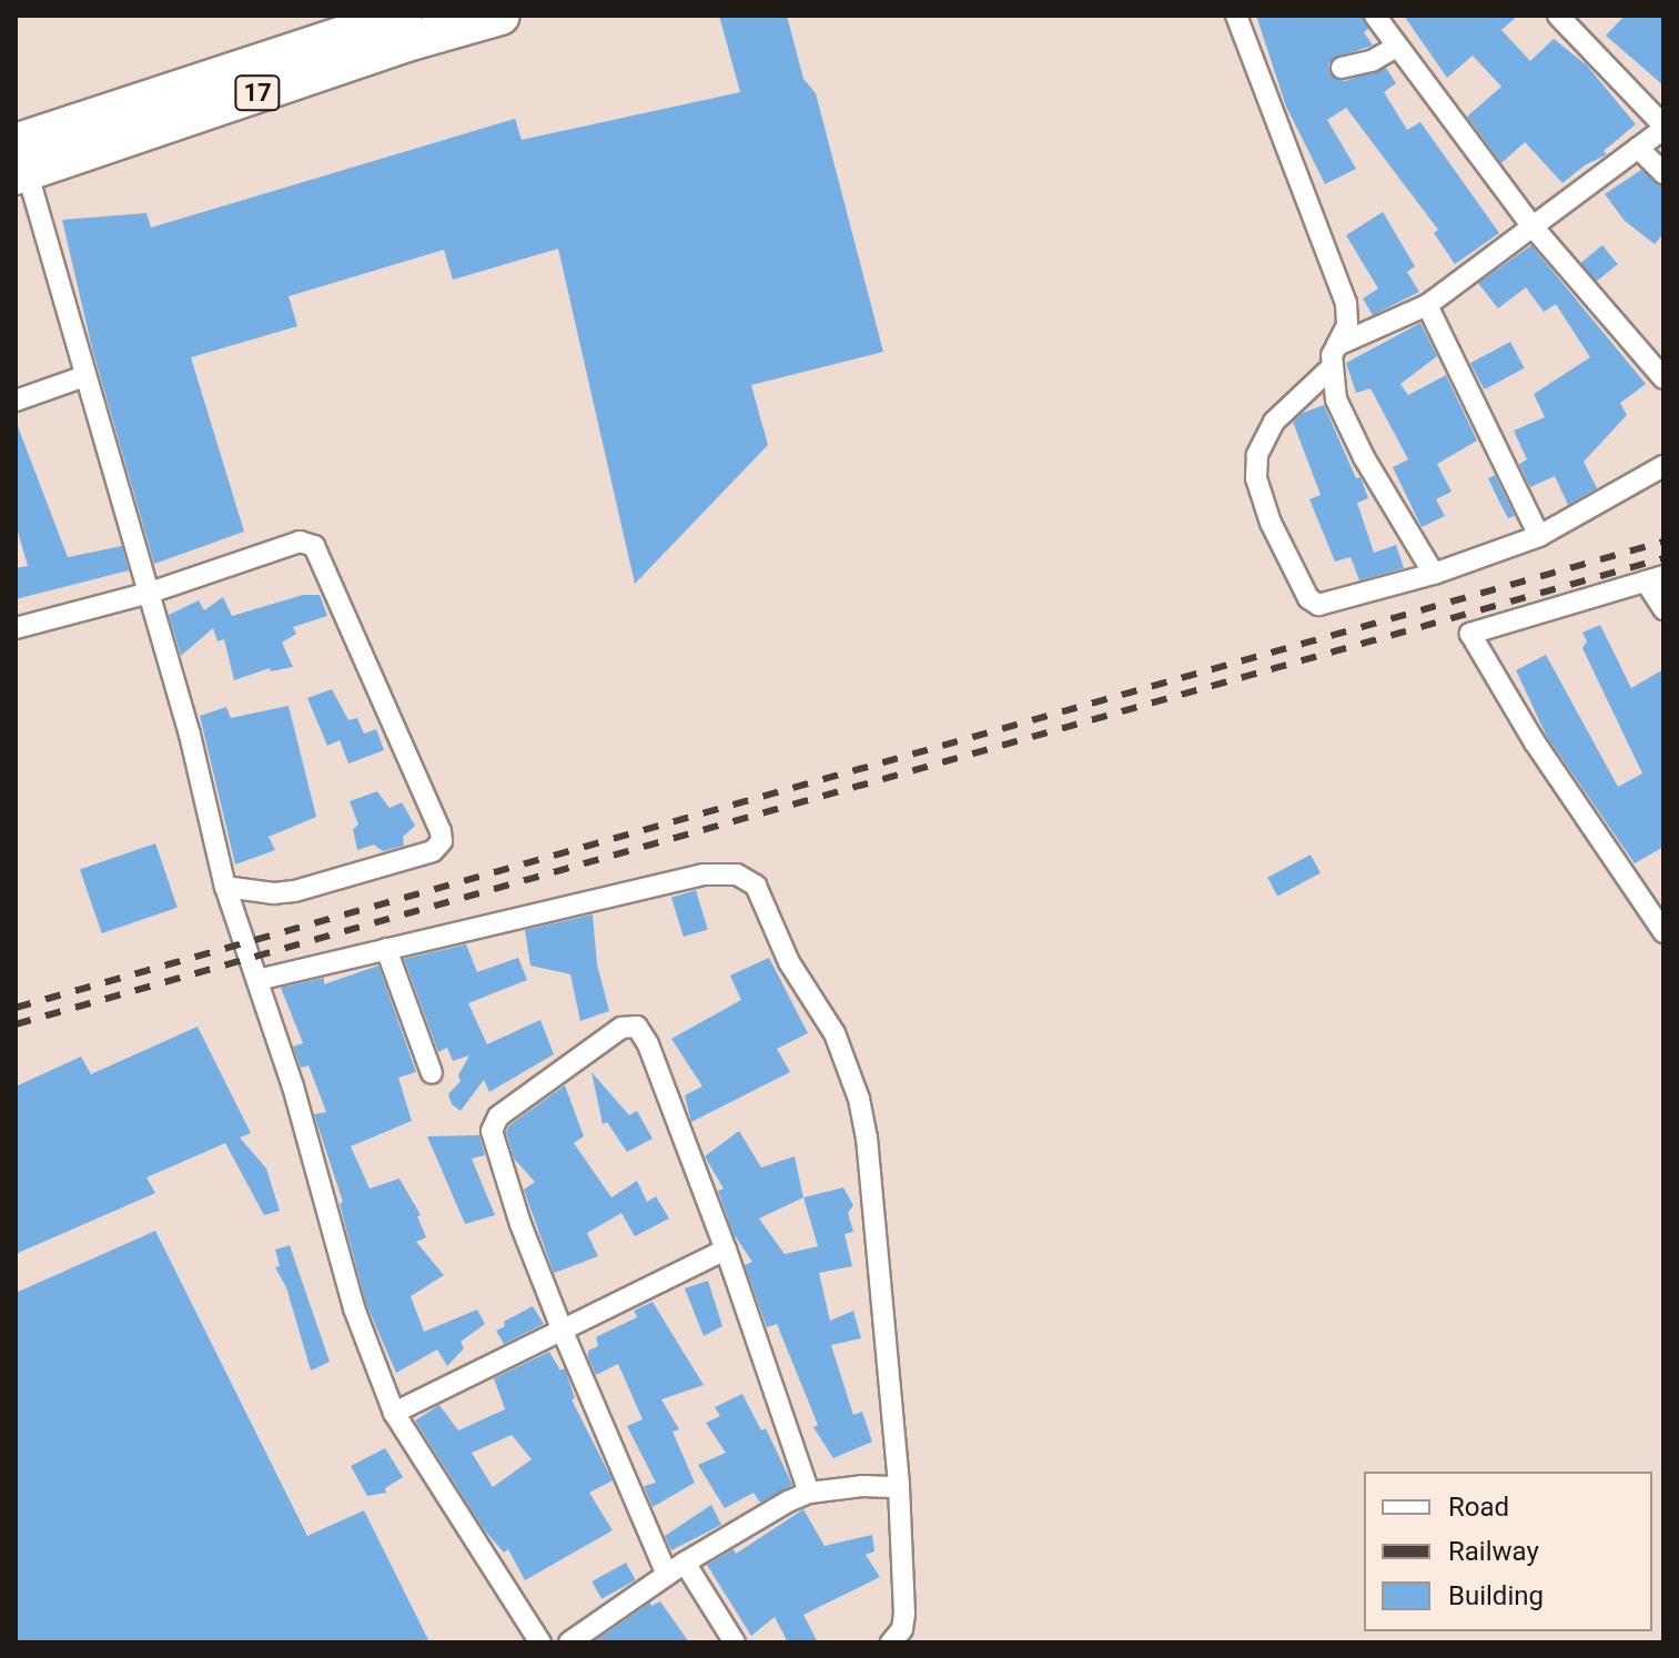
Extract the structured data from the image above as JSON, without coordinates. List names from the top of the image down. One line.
{"streets":{"highway":["17"]},"legend":["Road","Railway","Building"]}
